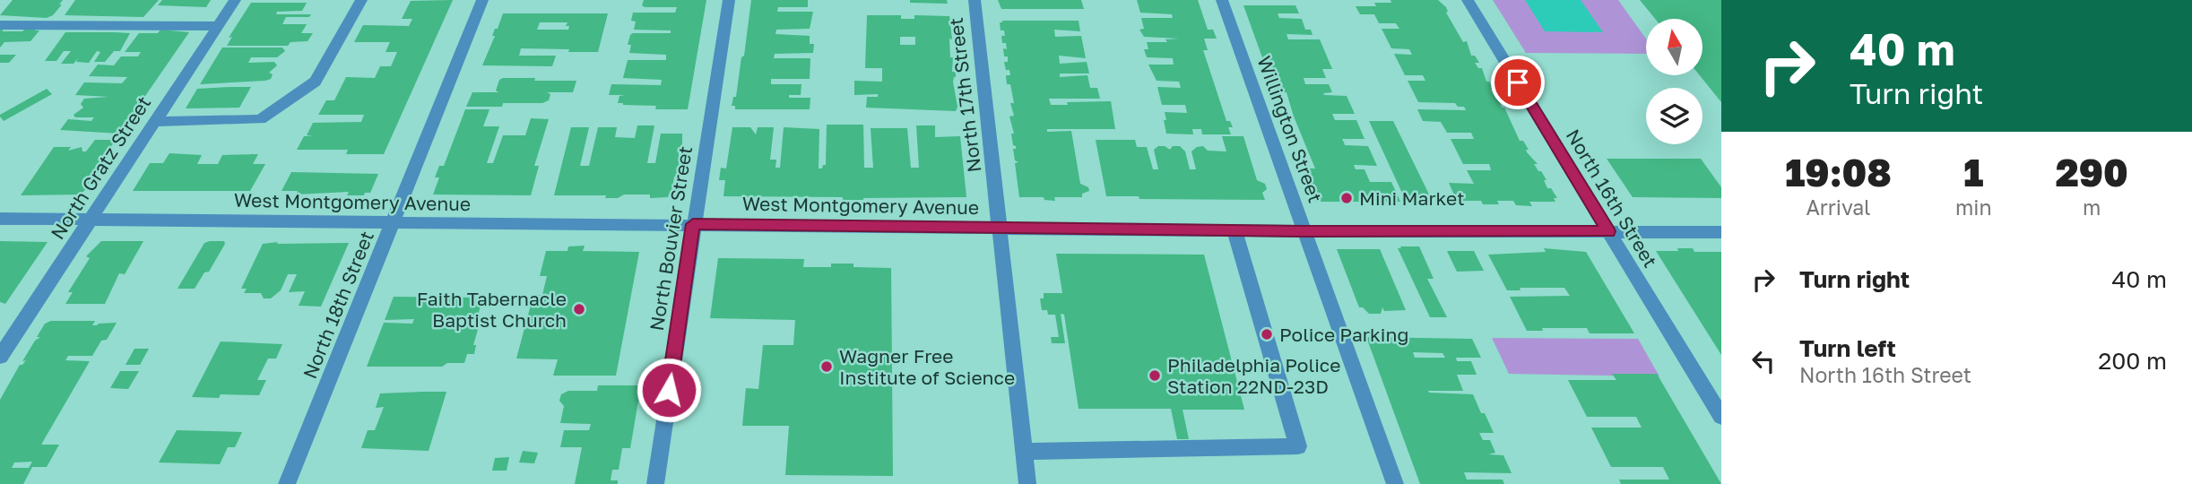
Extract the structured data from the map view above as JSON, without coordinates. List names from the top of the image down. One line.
{"streets":{"street":["North 17th Street","Willington Street","North Gratz Street","North 16th Street","West Montgomery Avenue","North Bouvier Street","North 18th Street"]},"crossings":[["North 17th Street","West Montgomery Avenue"],["Willington Street","West Montgomery Avenue"],["North Gratz Street","West Montgomery Avenue"],["North 16th Street","West Montgomery Avenue"],["West Montgomery Avenue","North Bouvier Street"],["West Montgomery Avenue","North 18th Street"]],"places":["Mini Market","Faith Tabernacle Baptist Church","Police Parking","Wagner Free Institute of Science","Philadelphia Police Station 22ND-23D"],"north":"top","page":{"turn":["40 m","Turn right"],"eta":["19:08","Arrival","1","min","290","m"],"list":[{"name":"Turn right","value":"40 m"},{"name":"Turn left","note":"North 16th Street","value":"200 m"}]}}
